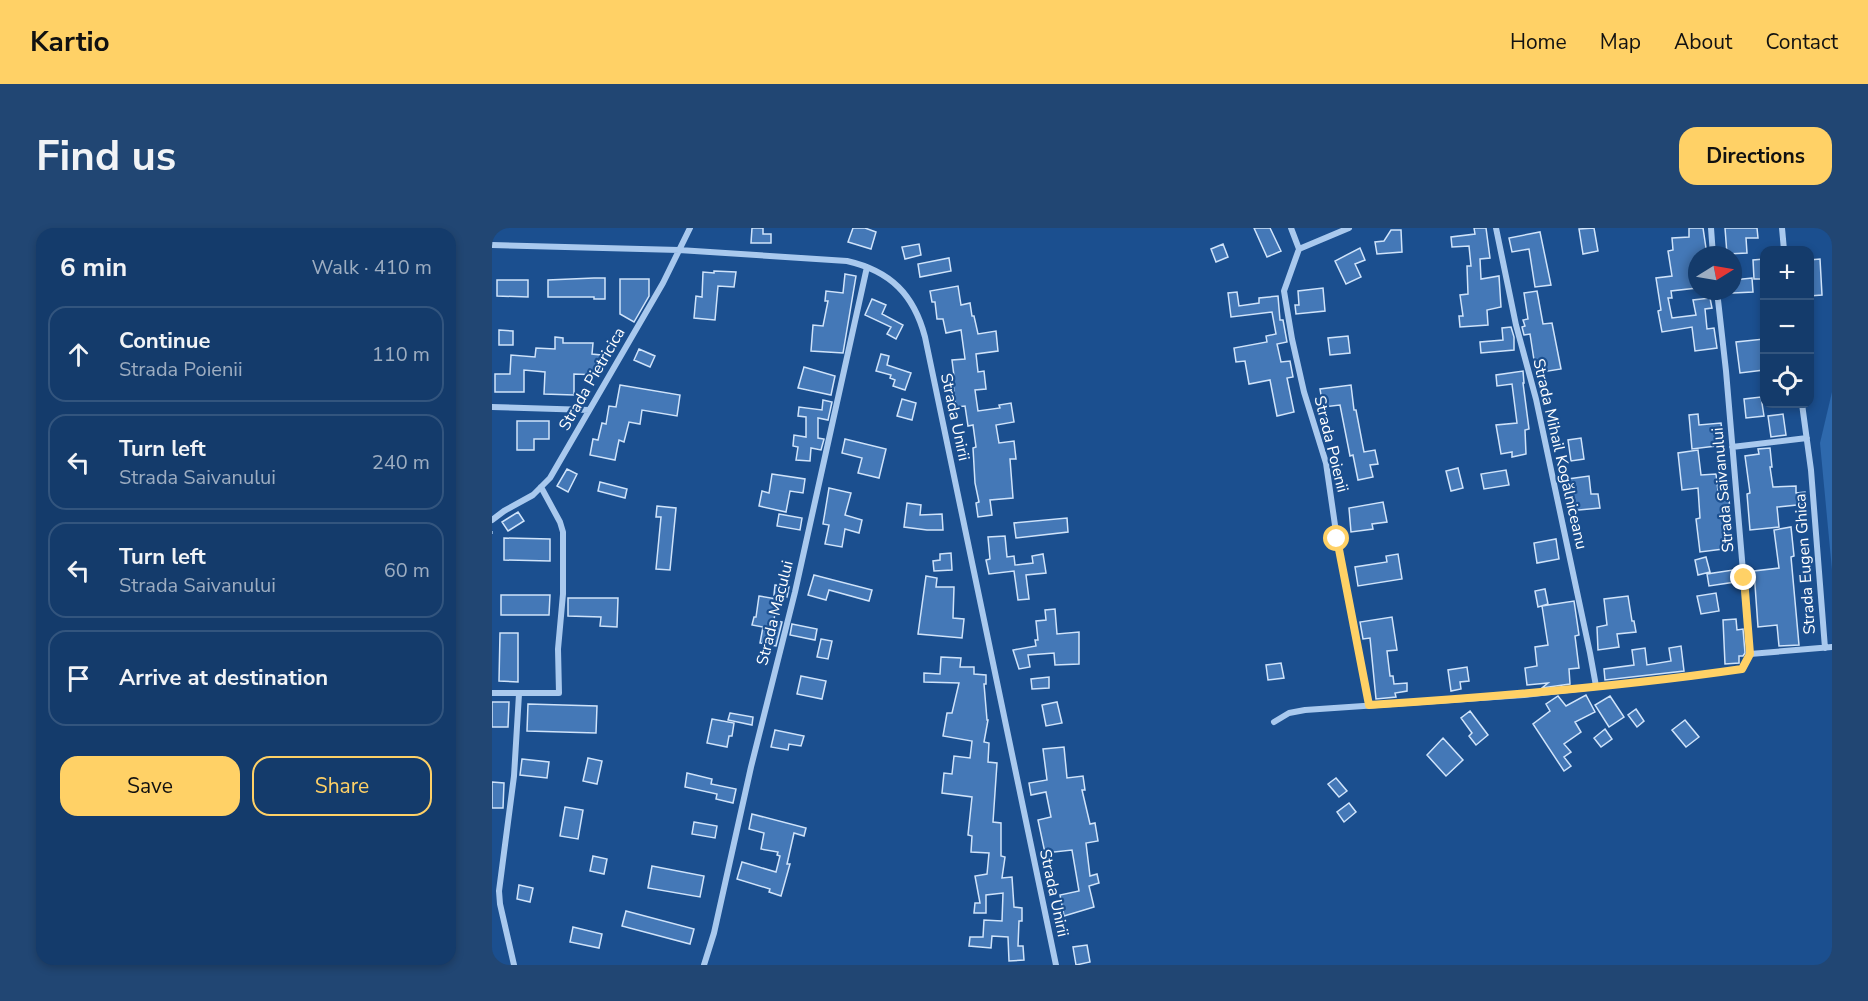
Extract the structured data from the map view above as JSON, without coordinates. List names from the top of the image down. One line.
{"streets":{"street":["Strada Pietricica","Strada Unirii","Strada Poienii","Strada Mihail Kogălniceanu","Strada Saivanului","Strada Eugen Ghica","Strada Macului"]},"crossings":[["Strada Pietricica","Strada Unirii"],["Strada Unirii","Strada Macului"],["Strada Saivanului","Strada Eugen Ghica"]],"north":"right","page":{"header":"Kartio","nav":["Home","Map","About","Contact"],"buttons":["Directions",["Save","Share"]],"title":"Find us","heading":["6 min","Walk · 410 m"],"map_buttons":["+","−"],"list":[["Continue","Strada Poienii","110 m"],["Turn left","Strada Saivanului","240 m"],["Turn left","Strada Saivanului","60 m"],"Arrive at destination"]}}
